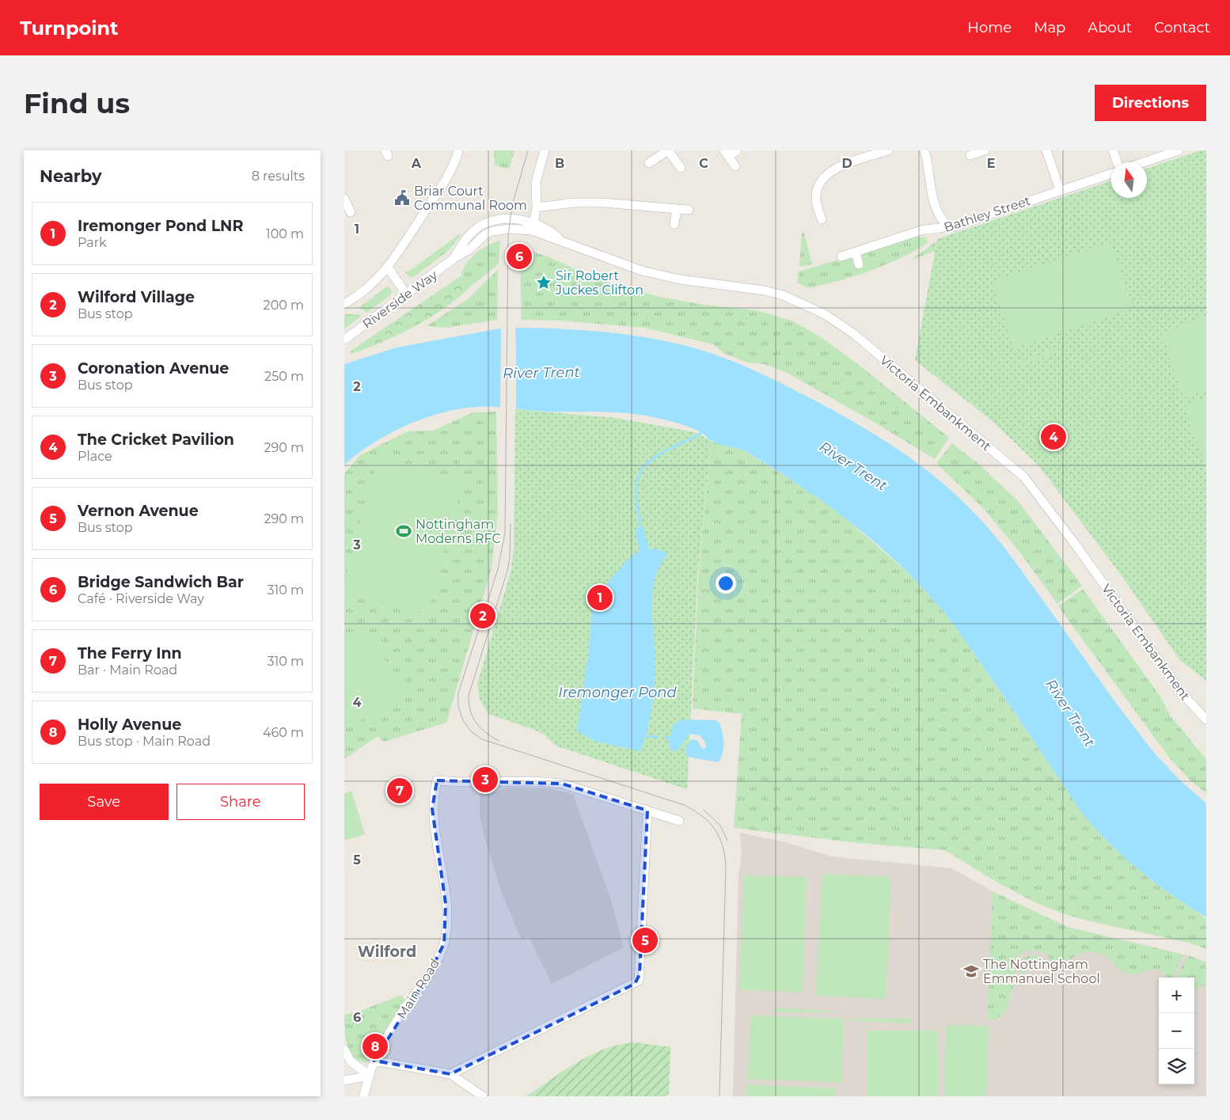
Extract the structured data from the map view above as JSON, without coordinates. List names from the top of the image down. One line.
{"streets":{"street":["Bathley Street","Riverside Way","Victoria Embankment","Main Road"]},"crossings":[["Riverside Way","Victoria Embankment"]],"districts":["Wilford"],"water":["River Trent","Iremonger Pond"],"places":{"public building":["Briar Court Communal Room"],"place":["Sir Robert Juckes Clifton"],"sports":["Nottingham Moderns RFC"],"school or university":["The Nottingham Emmanuel School"]},"north":"top","page":{"header":"Turnpoint","nav":["Home","Map","About","Contact"],"buttons":["Directions",["Save","Share"]],"title":"Find us","heading":["Nearby","8 results"],"list":[{"mark":"1","name":"Iremonger Pond LNR","note":"Park","value":"100 m"},{"mark":"2","name":"Wilford Village","note":"Bus stop","value":"200 m"},{"mark":"3","name":"Coronation Avenue","note":"Bus stop","value":"250 m"},{"mark":"4","name":"The Cricket Pavilion","note":"Place","value":"290 m"},{"mark":"5","name":"Vernon Avenue","note":"Bus stop","value":"290 m"},{"mark":"6","name":"Bridge Sandwich Bar","note":"Café · Riverside Way","value":"310 m"},{"mark":"7","name":"The Ferry Inn","note":"Bar · Main Road","value":"310 m"},{"mark":"8","name":"Holly Avenue","note":"Bus stop · Main Road","value":"460 m"}],"pins":["6","4","1","2","3","7","5","8"],"map_buttons":["+","−"]},"grid":{"columns":["A","B","C","D","E"],"rows":["1","2","3","4","5","6"]}}
